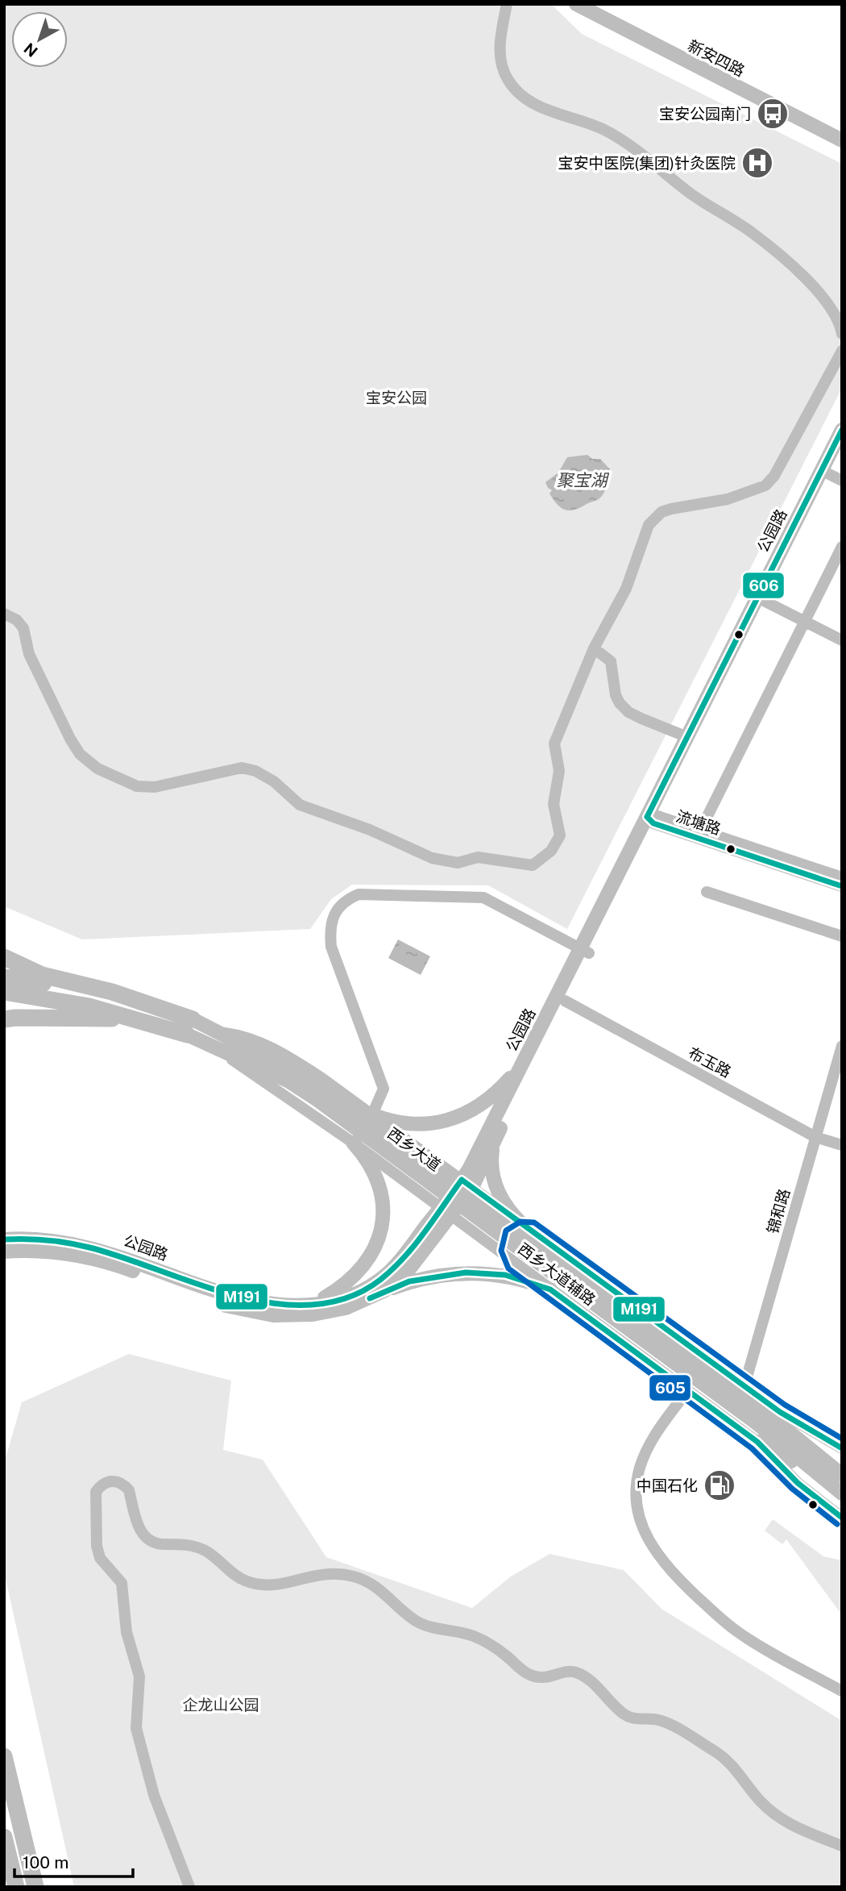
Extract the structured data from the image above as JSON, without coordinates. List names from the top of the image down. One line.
{"streets":{"main road":["新安四路","公园路","西乡大道"],"street":["流塘路","布玉路","锦和路","西乡大道辅路"]},"crossings":[["公园路","流塘路"],["公园路","布玉路"],["公园路","西乡大道辅路"],["布玉路","锦和路"],["锦和路","西乡大道辅路"]],"water":["聚宝湖"],"parks":["宝安公园","企龙山公园"],"places":{"bus stop":["宝安公园南门"],"hospital":["宝安中医院(集团)针灸医院"],"fuel station":["中国石化"]},"lines":["transit line 606","transit line M191","transit line 605"],"scale_bar":"100 m","north":"bottom left"}
